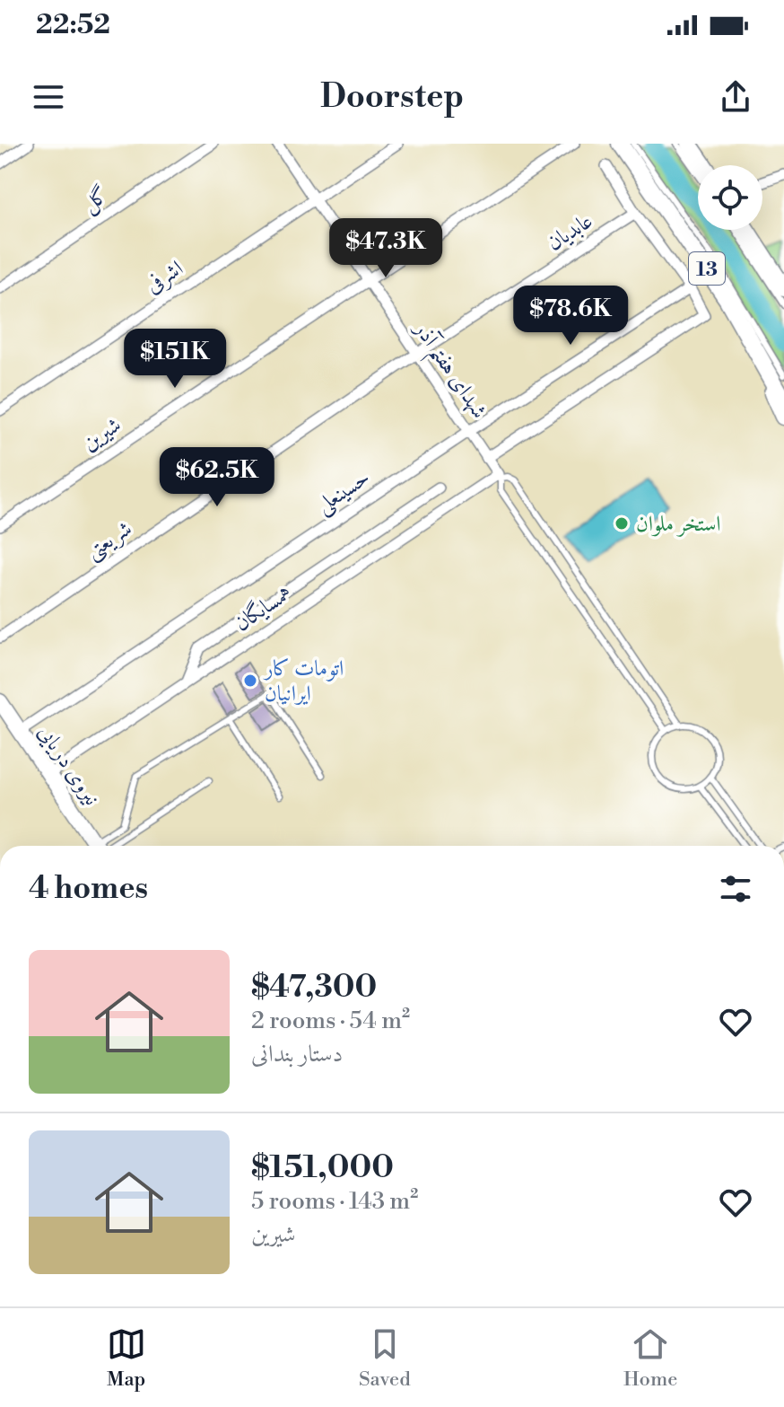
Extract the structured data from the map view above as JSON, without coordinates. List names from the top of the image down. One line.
{"streets":{"highway":["13"],"main road":["نیروی دریایی"],"street":["گل","عابدیان","اشرفی","شهدای هفتم آذر","شیرین","حسینعلی","شریعتی","همسایگان"]},"crossings":[["عابدیان","شهدای هفتم آذر"],["عابدیان","شریعتی"],["اشرفی","شهدای هفتم آذر"],["شهدای هفتم آذر","شیرین"],["شهدای هفتم آذر","حسینعلی"],["شهدای هفتم آذر","شریعتی"],["شهدای هفتم آذر","همسایگان"],["حسینعلی","نیروی دریایی"],["همسایگان","نیروی دریایی"]],"places":["استخر ملوان","اتومات کار ایرانیان"],"page":{"status":"22:52","header":"Doorstep","price":["$47.3K","$78.6K","$151K","$62.5K"],"heading":"4 homes","list":[{"name":"$47,300","note":"2 rooms · 54 m² · دستار بندانی"},{"name":"$151,000","note":"5 rooms · 143 m² · شیرین"}],"tabs":["Map","Saved","Home"]}}
